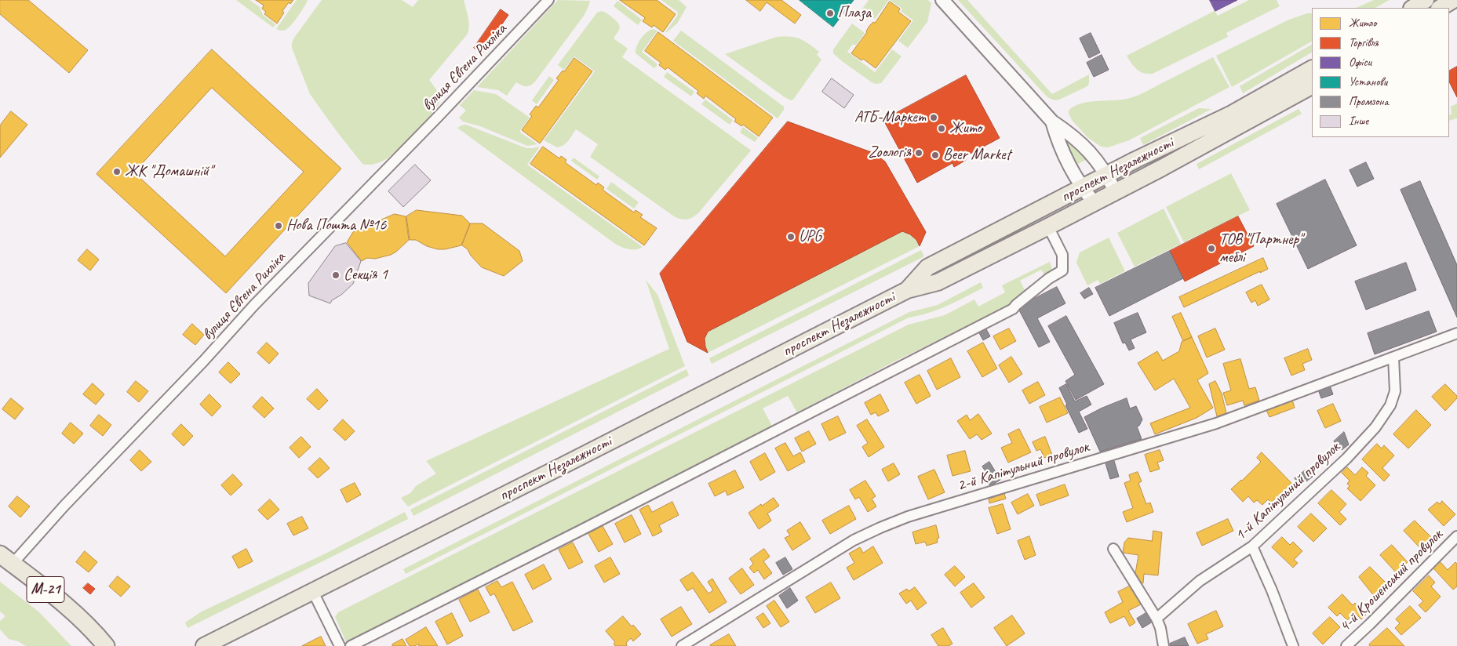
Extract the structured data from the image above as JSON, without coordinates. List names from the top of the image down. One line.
{"streets":{"highway":["М-21"],"main road":["проспект Незалежності"],"street":["вулиця Євгена Рихліка","2-й Капітульний провулок","1-й Капітульний провулок","4-й Крошенський провулок"]},"crossings":[["вулиця Євгена Рихліка","М-21"],["2-й Капітульний провулок","1-й Капітульний провулок"]],"places":["Плаза","АТБ-Маркет","Жито","Zooлогія","Beer Market","ЖК \"Домашній\"","Нова Пошта №16","UPG","ТОВ \"Партнер\" меблі","Секція 1"],"legend":["Житло","Торгівля","Офіси","Установи","Промзона","Інше"]}
